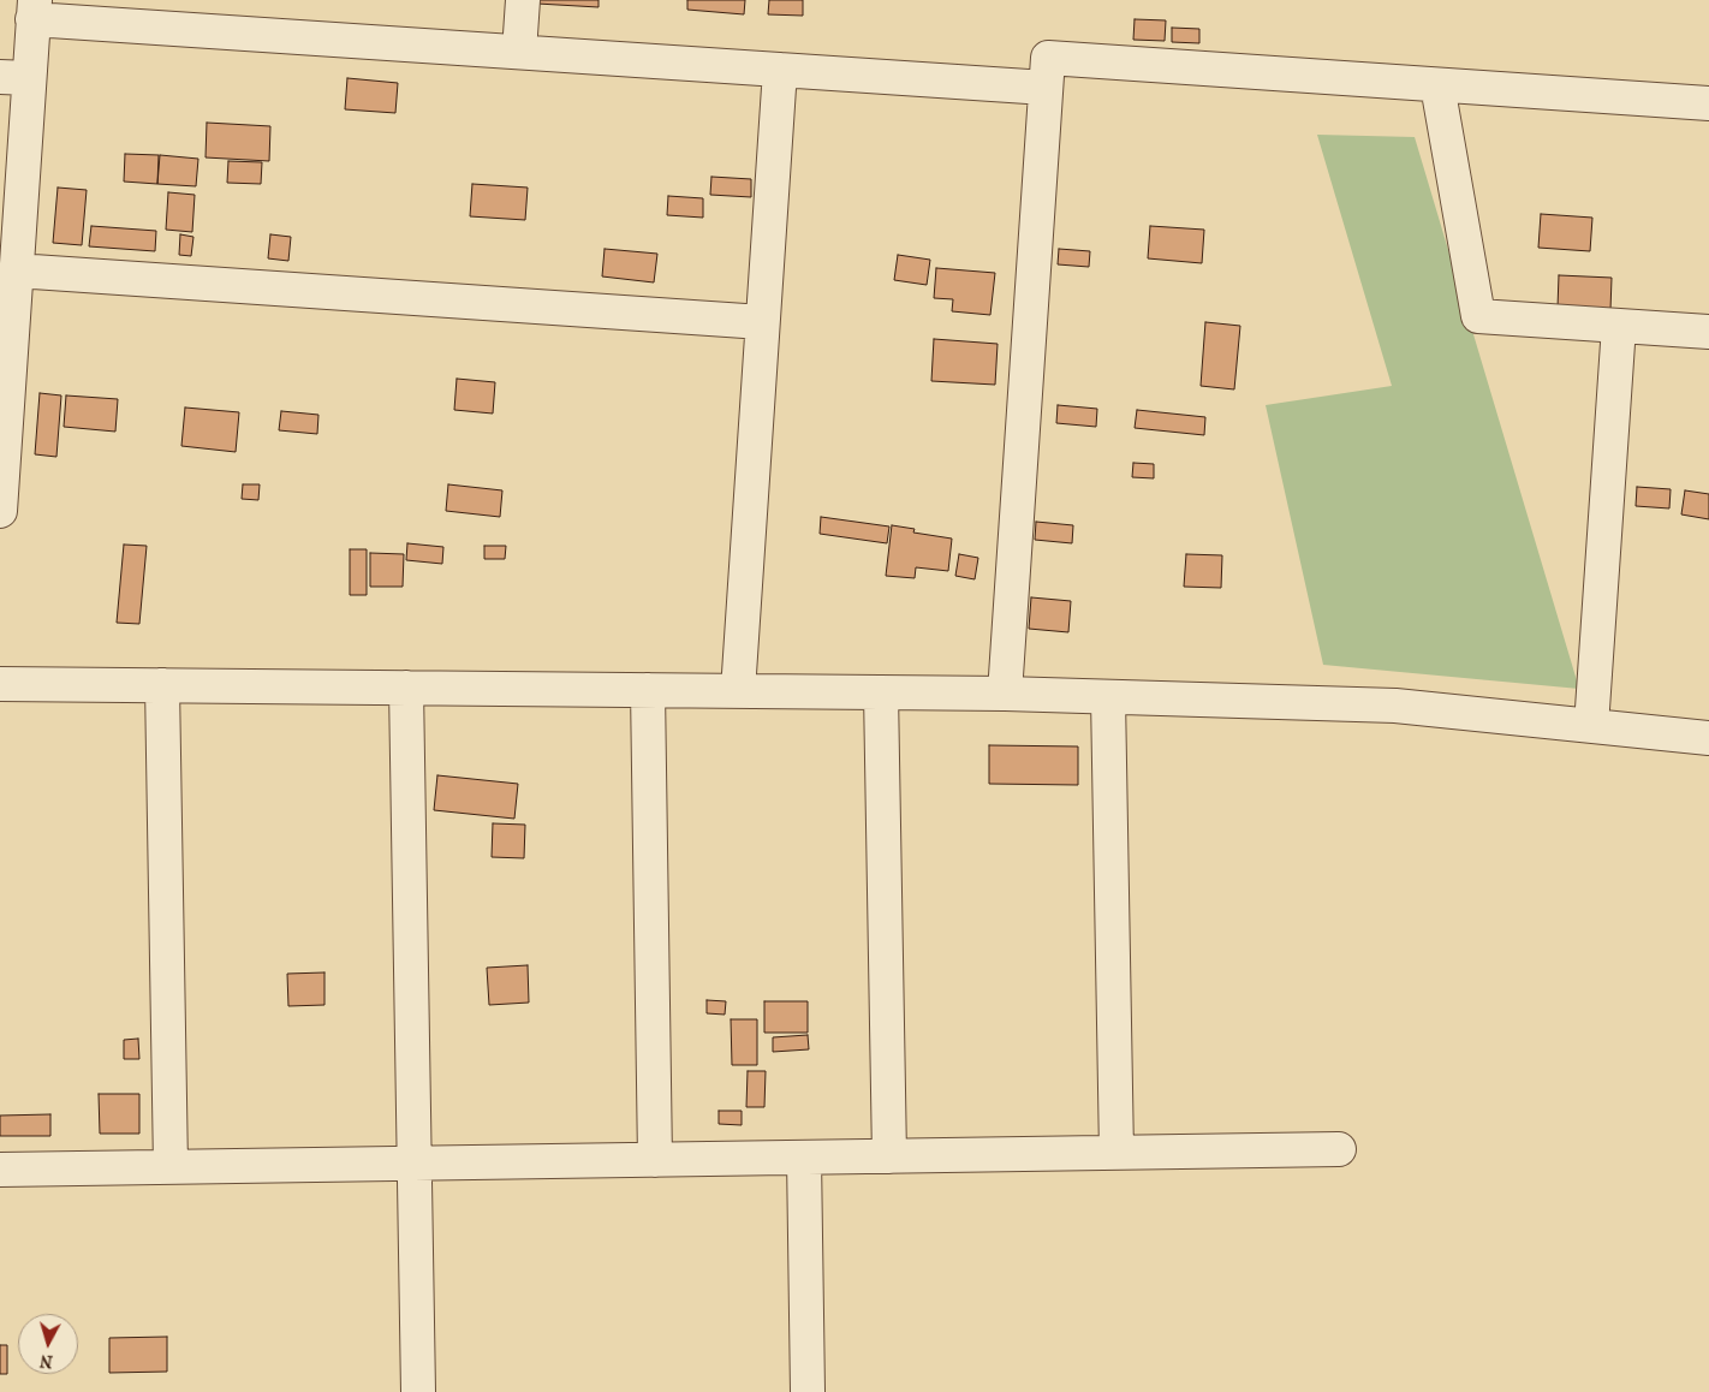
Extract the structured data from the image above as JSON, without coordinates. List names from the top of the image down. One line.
{"north":"bottom"}
